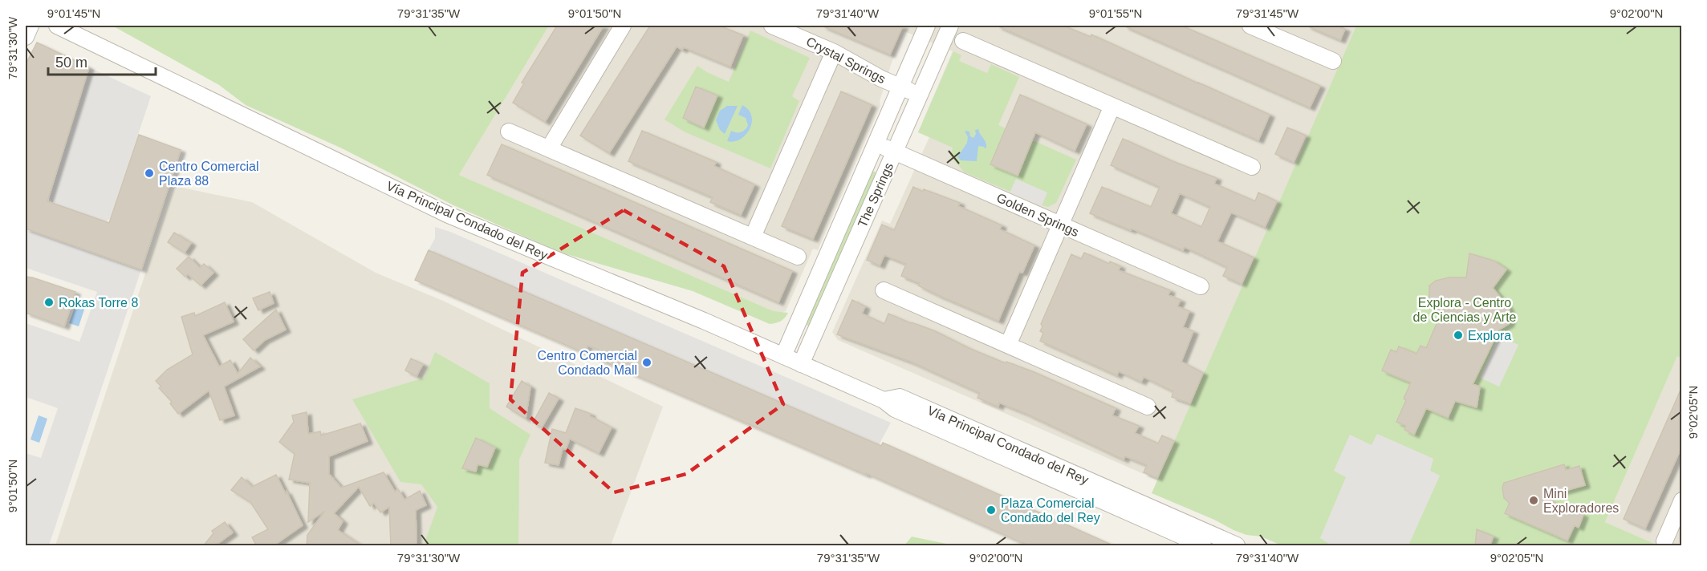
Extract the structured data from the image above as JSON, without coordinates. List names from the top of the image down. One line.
{"streets":{"street":["Crystal Springs","The Springs","Golden Springs","Vía Principal Condado del Rey"]},"crossings":[["Crystal Springs","The Springs"],["The Springs","Golden Springs"],["The Springs","Vía Principal Condado del Rey"]],"parks":["Explora - Centro de Ciencias y Arte"],"places":["Centro Comercial Plaza 88","Rokas Torre 8","Explora","Centro Comercial Condado Mall","Mini Exploradores","Plaza Comercial Condado del Rey"],"scale_bar":"50 m","coordinates":["9°01'45\"N","79°31'35\"W","9°01'50\"N","79°31'40\"W","9°01'55\"N","79°31'45\"W","9°02'00\"N","79°31'30\"W","9°02'05\"N"]}
